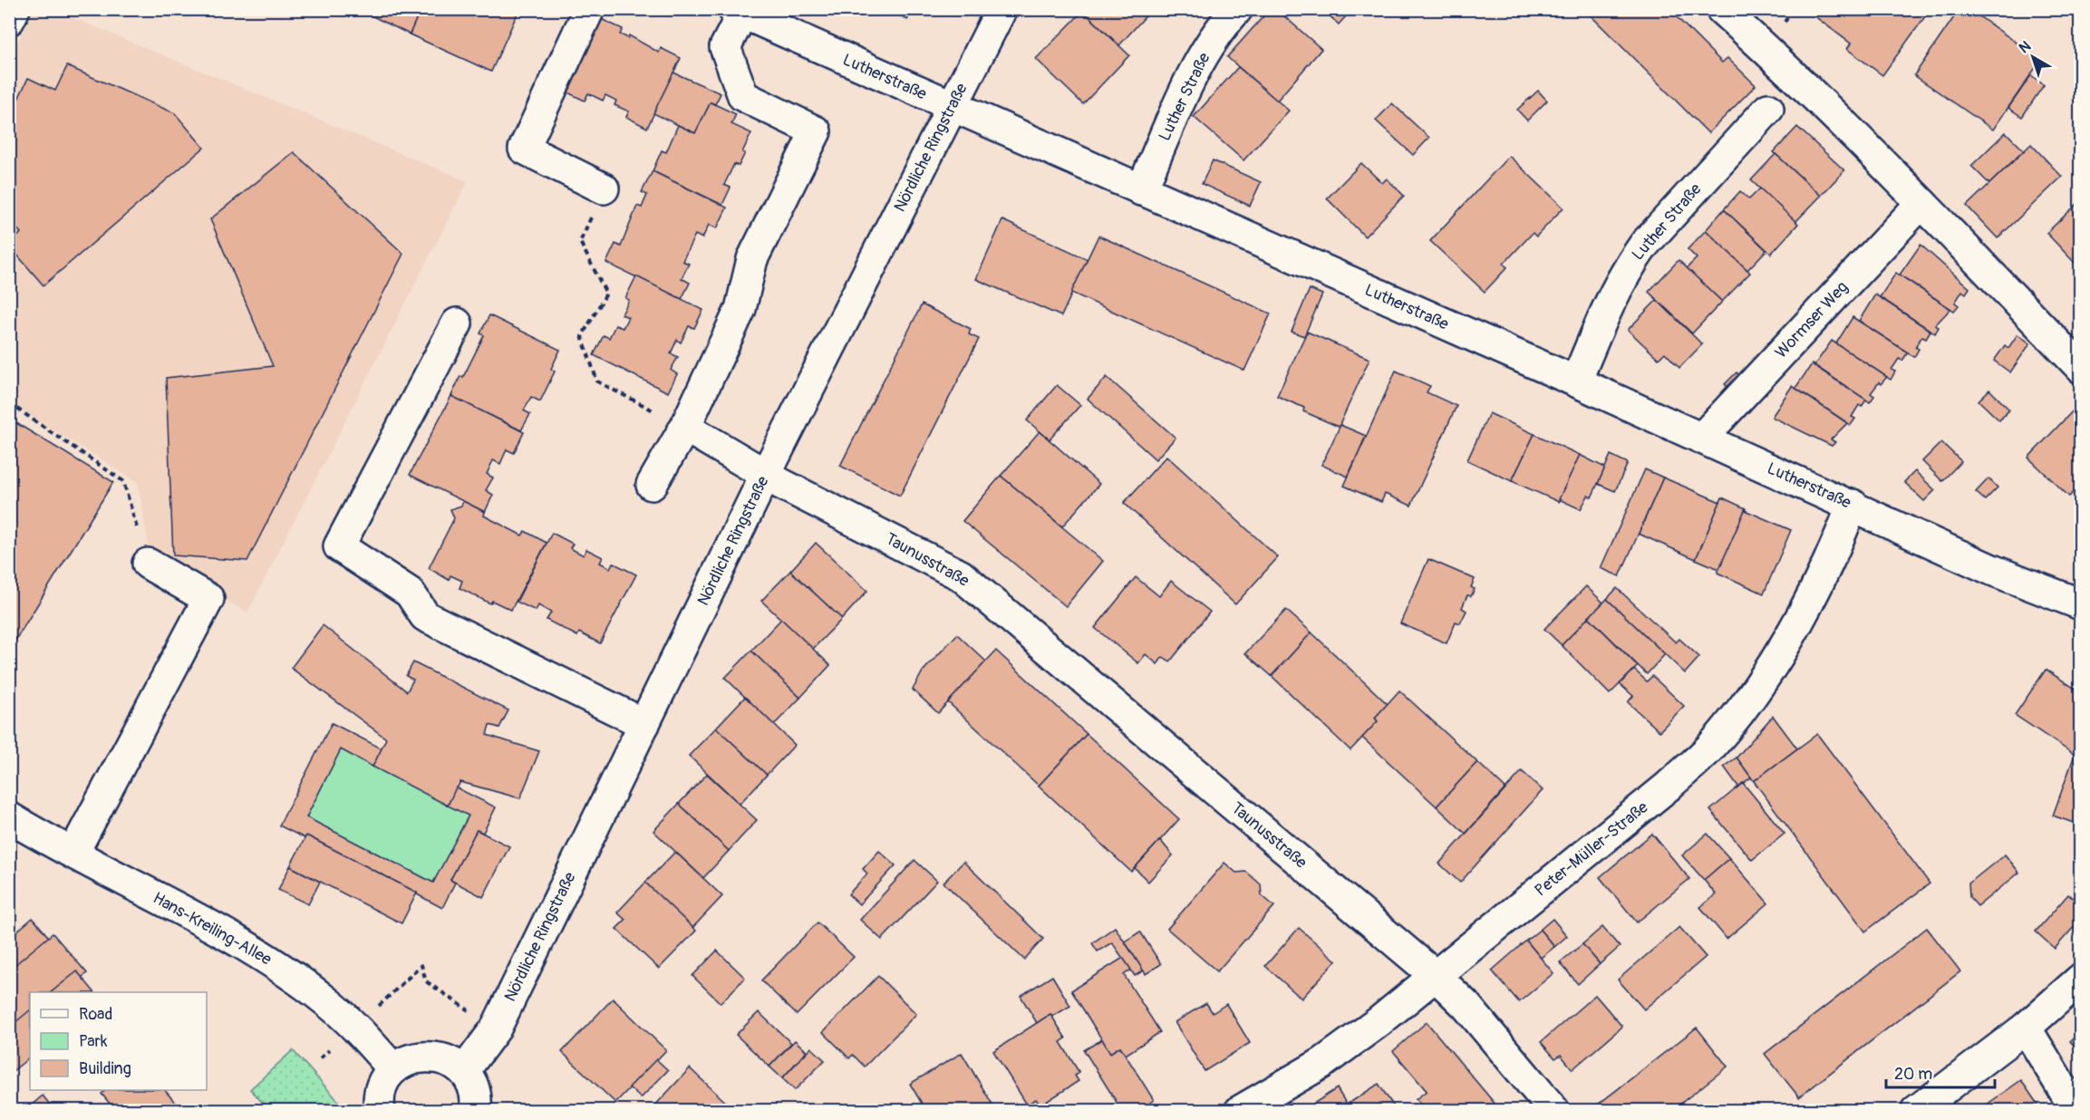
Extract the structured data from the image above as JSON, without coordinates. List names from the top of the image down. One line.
{"streets":{"street":["Lutherstraße","Luther Straße","Nördliche Ringstraße","Wormser Weg","Taunusstraße","Peter-Müller-Straße","Hans-Kreiling-Allee"]},"crossings":[["Lutherstraße","Luther Straße"],["Lutherstraße","Nördliche Ringstraße"],["Lutherstraße","Wormser Weg"],["Lutherstraße","Peter-Müller-Straße"],["Nördliche Ringstraße","Taunusstraße"],["Taunusstraße","Peter-Müller-Straße"]],"legend":["Road","Park","Building"],"scale_bar":"20 m","north":"top left"}
